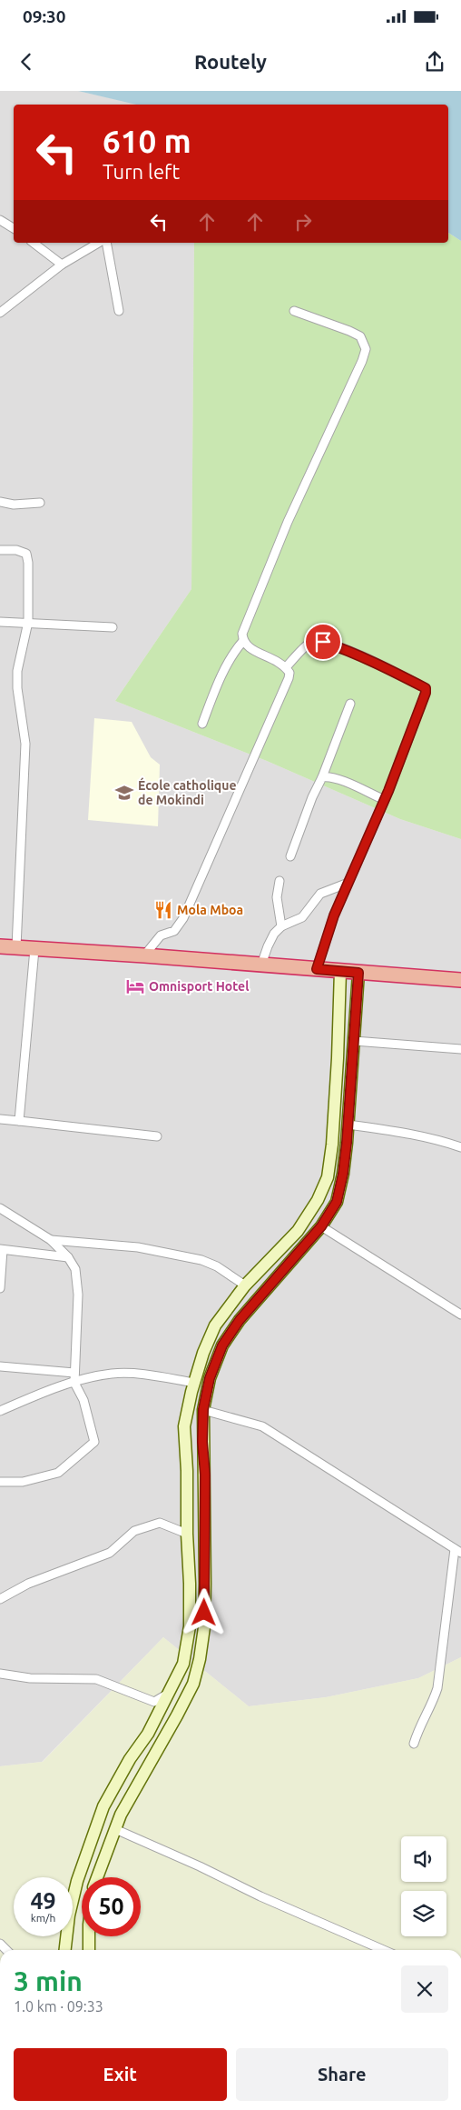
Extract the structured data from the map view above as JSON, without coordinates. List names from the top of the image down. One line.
{"places":{"school or university":["École catholique de Mokindi"],"restaurant":["Mola Mboa"],"hotel":["Omnisport Hotel"]},"page":{"status":"09:30","header":"Routely","turn":["610 m","Turn left"],"speed":"49 km/h","limit":"50","heading":["3 min","1.0 km · 09:33"],"buttons":["Exit","Share"]}}
